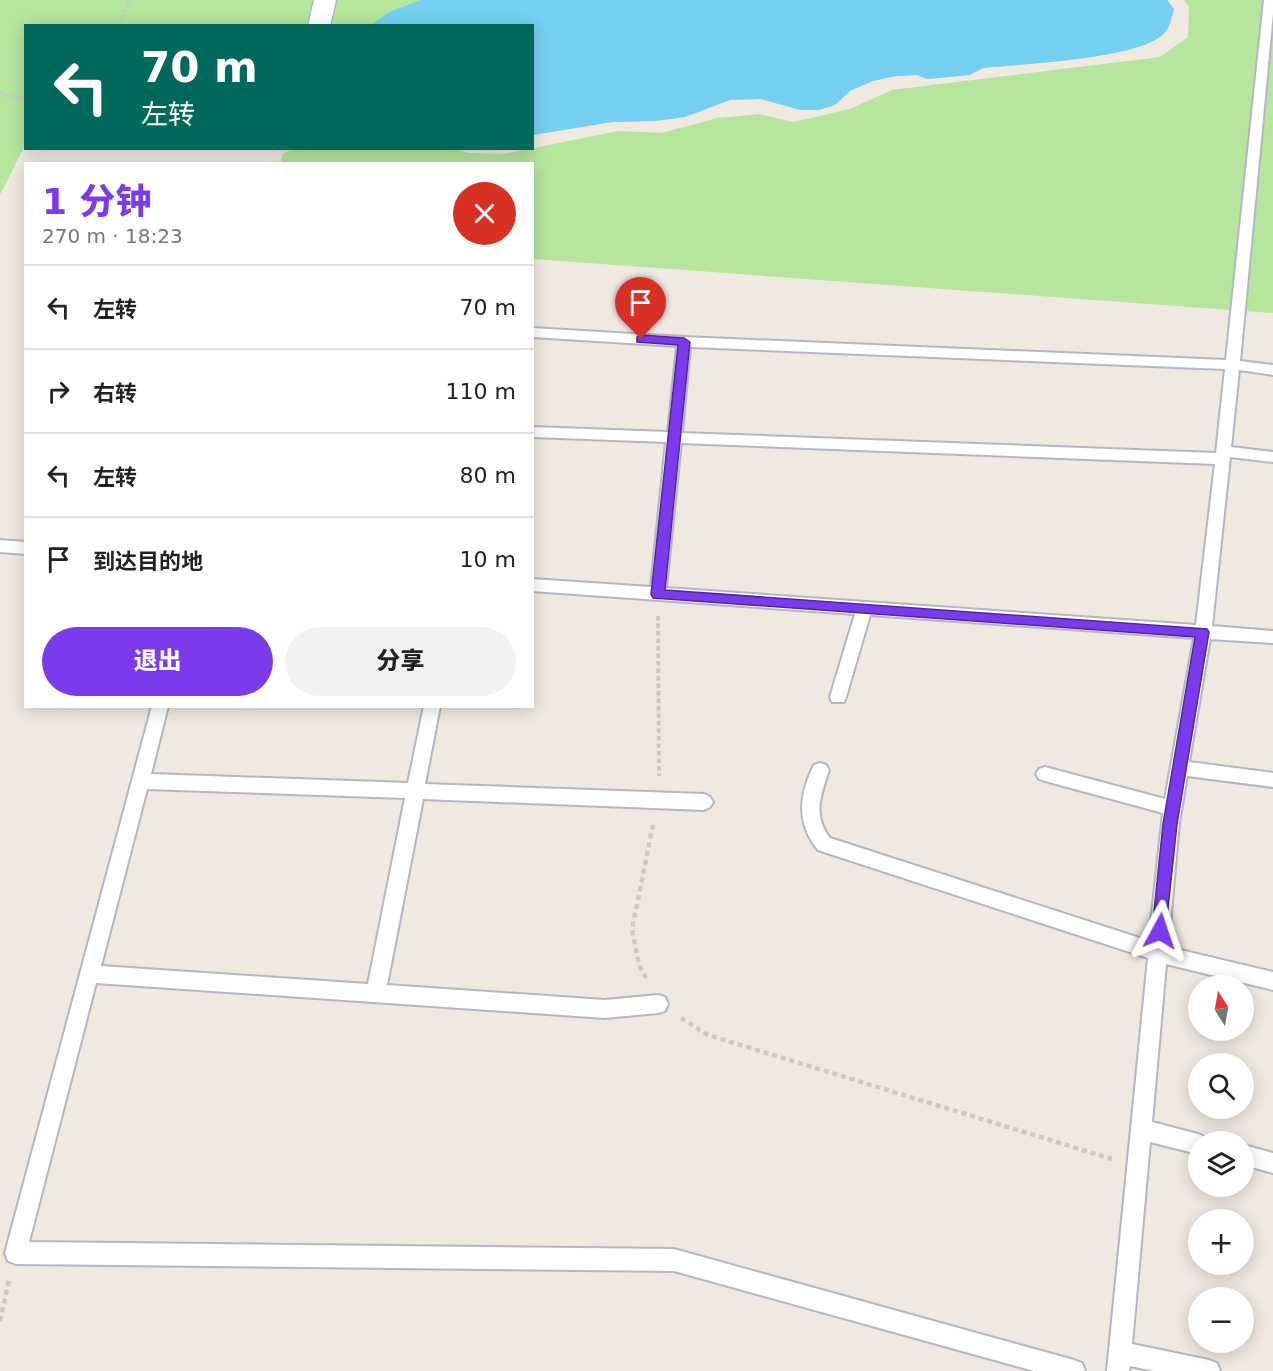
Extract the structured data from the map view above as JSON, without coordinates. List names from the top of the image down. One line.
{"north":"top","page":{"turn":["70 m","左转"],"heading":["1 分钟","270 m · 18:23"],"list":[{"name":"左转","value":"70 m"},{"name":"右转","value":"110 m"},{"name":"左转","value":"80 m"},{"name":"到达目的地","value":"10 m"}],"buttons":["退出","分享"],"map_buttons":["+","−"]}}
